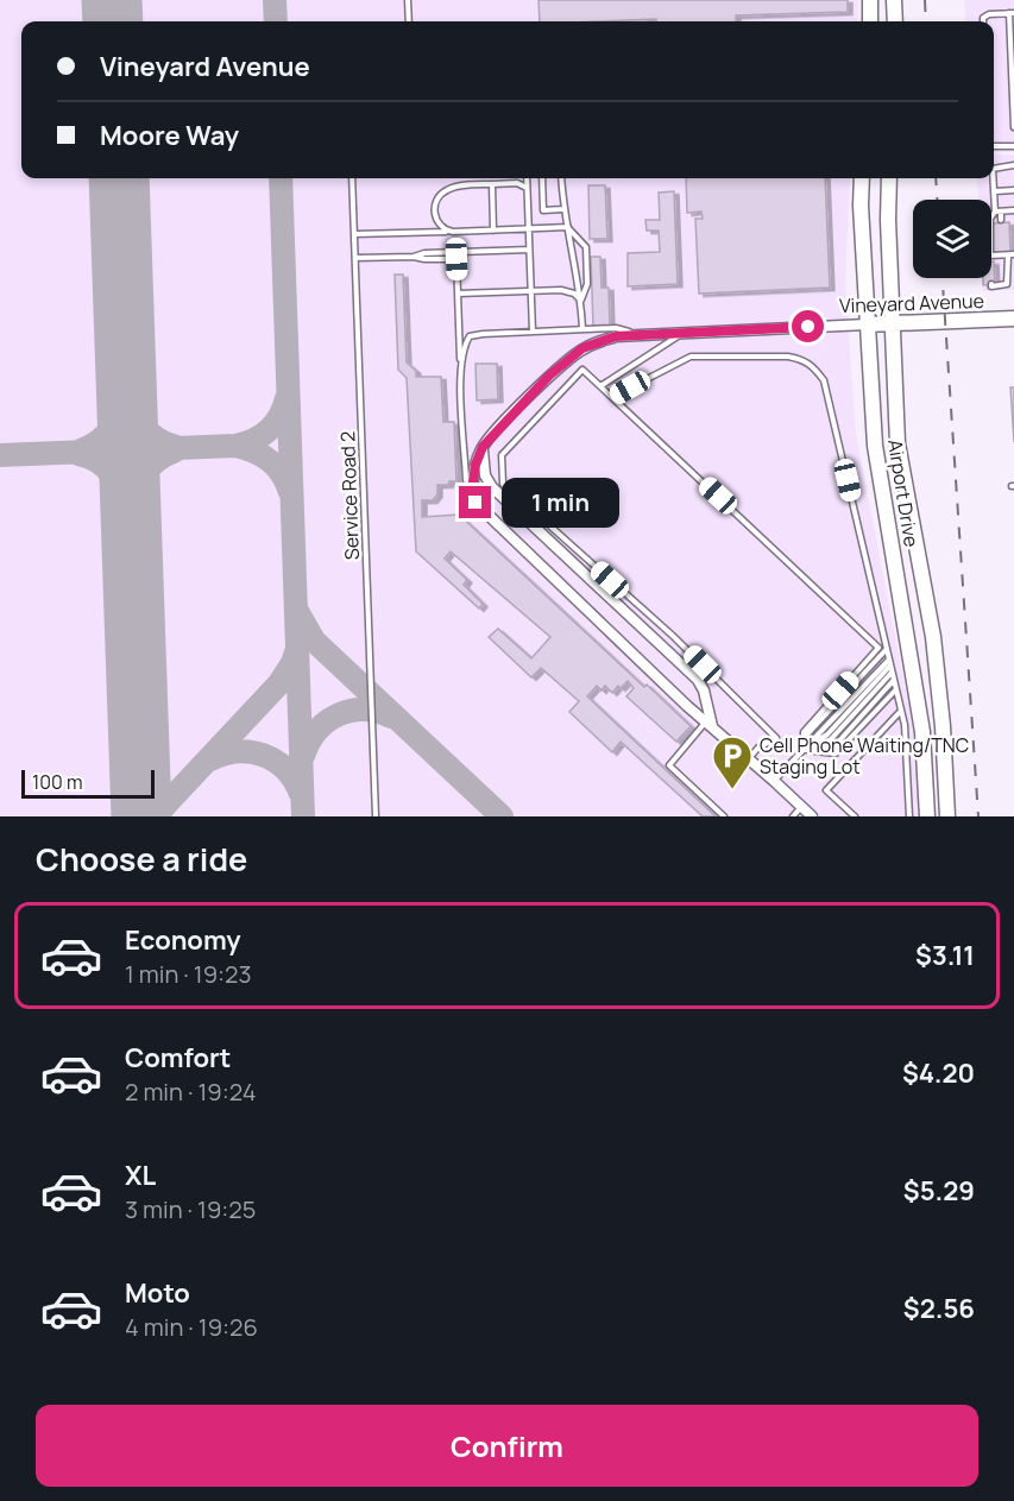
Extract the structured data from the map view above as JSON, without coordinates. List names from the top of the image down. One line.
{"streets":{"main road":["Vineyard Avenue","Airport Drive"],"lane":["Service Road 2"]},"crossings":[["Vineyard Avenue","Airport Drive"]],"places":{"parking":["Cell Phone Waiting/TNC Staging Lot"]},"scale_bar":"100 m","page":{"banner":["Vineyard Avenue","Moore Way"],"bubble":"1 min","scale":"100 m","heading":"Choose a ride","list":[{"name":"Economy","note":"1 min · 19:23","value":"$3.11"},{"name":"Comfort","note":"2 min · 19:24","value":"$4.20"},{"name":"XL","note":"3 min · 19:25","value":"$5.29"},{"name":"Moto","note":"4 min · 19:26","value":"$2.56"}],"buttons":"Confirm"}}
